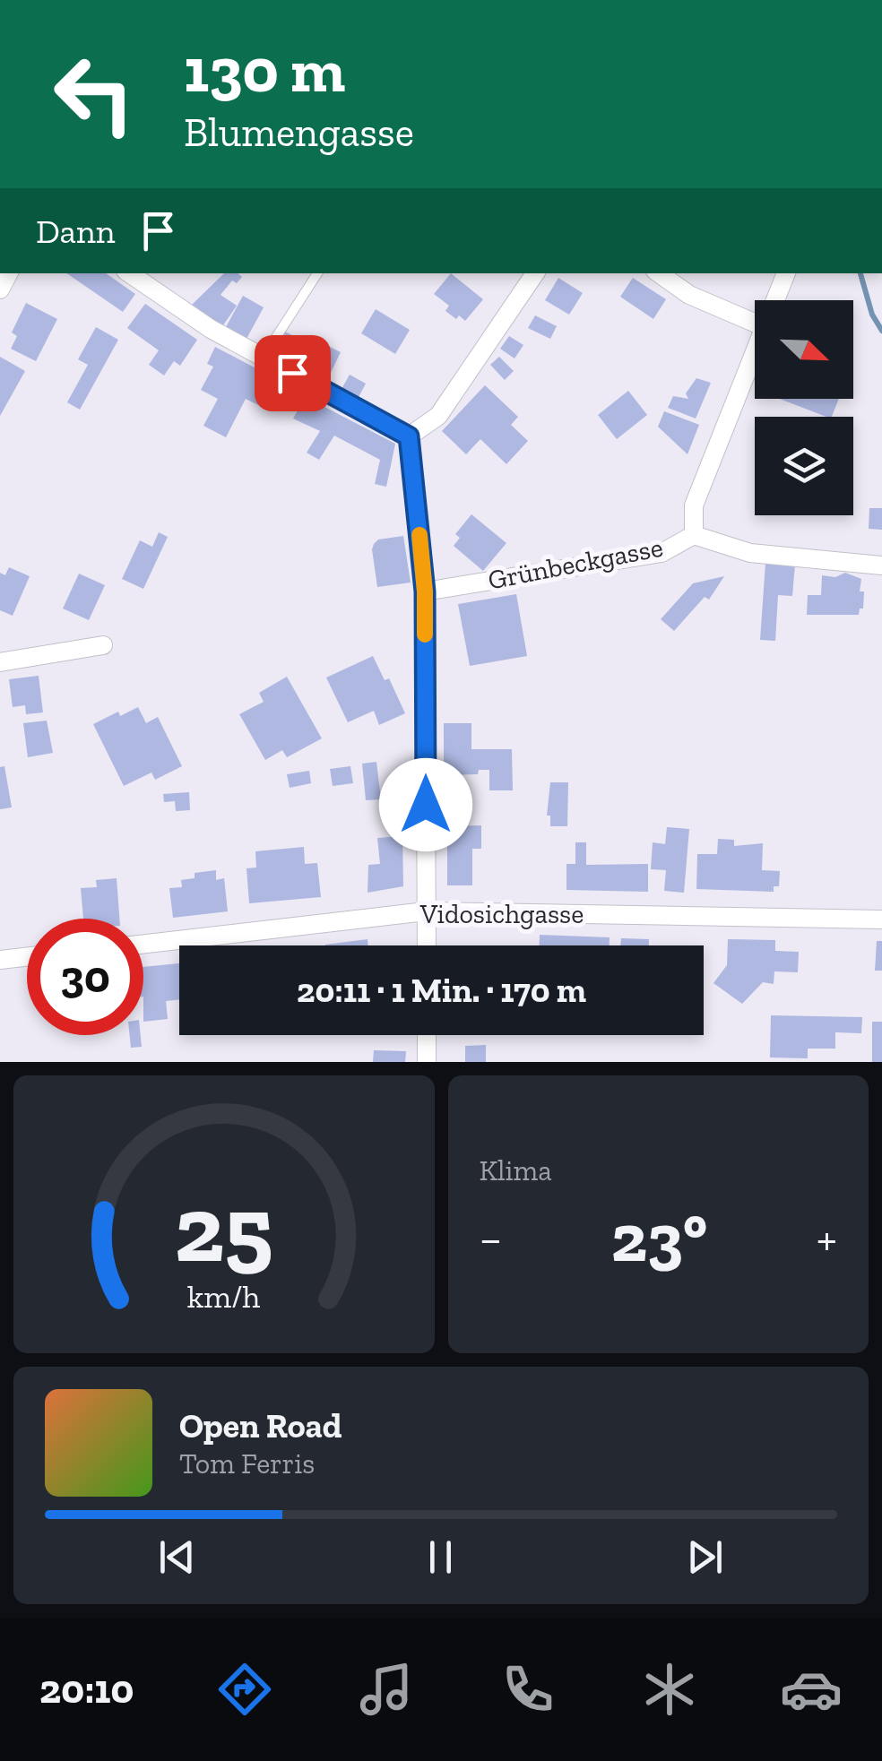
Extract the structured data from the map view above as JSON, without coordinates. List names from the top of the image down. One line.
{"streets":{"street":["Grünbeckgasse","Vidosichgasse"]},"north":"bottom right","page":{"turn":["130 m","Blumengasse"],"then":"Dann","limit":"30","trip":"20:11 · 1 Min. · 170 m","tile":"Klima","heat":["−","23°","+"],"song":["Open Road","Tom Ferris"],"tabs":"20:10","gauge":["25","km/h"]}}
